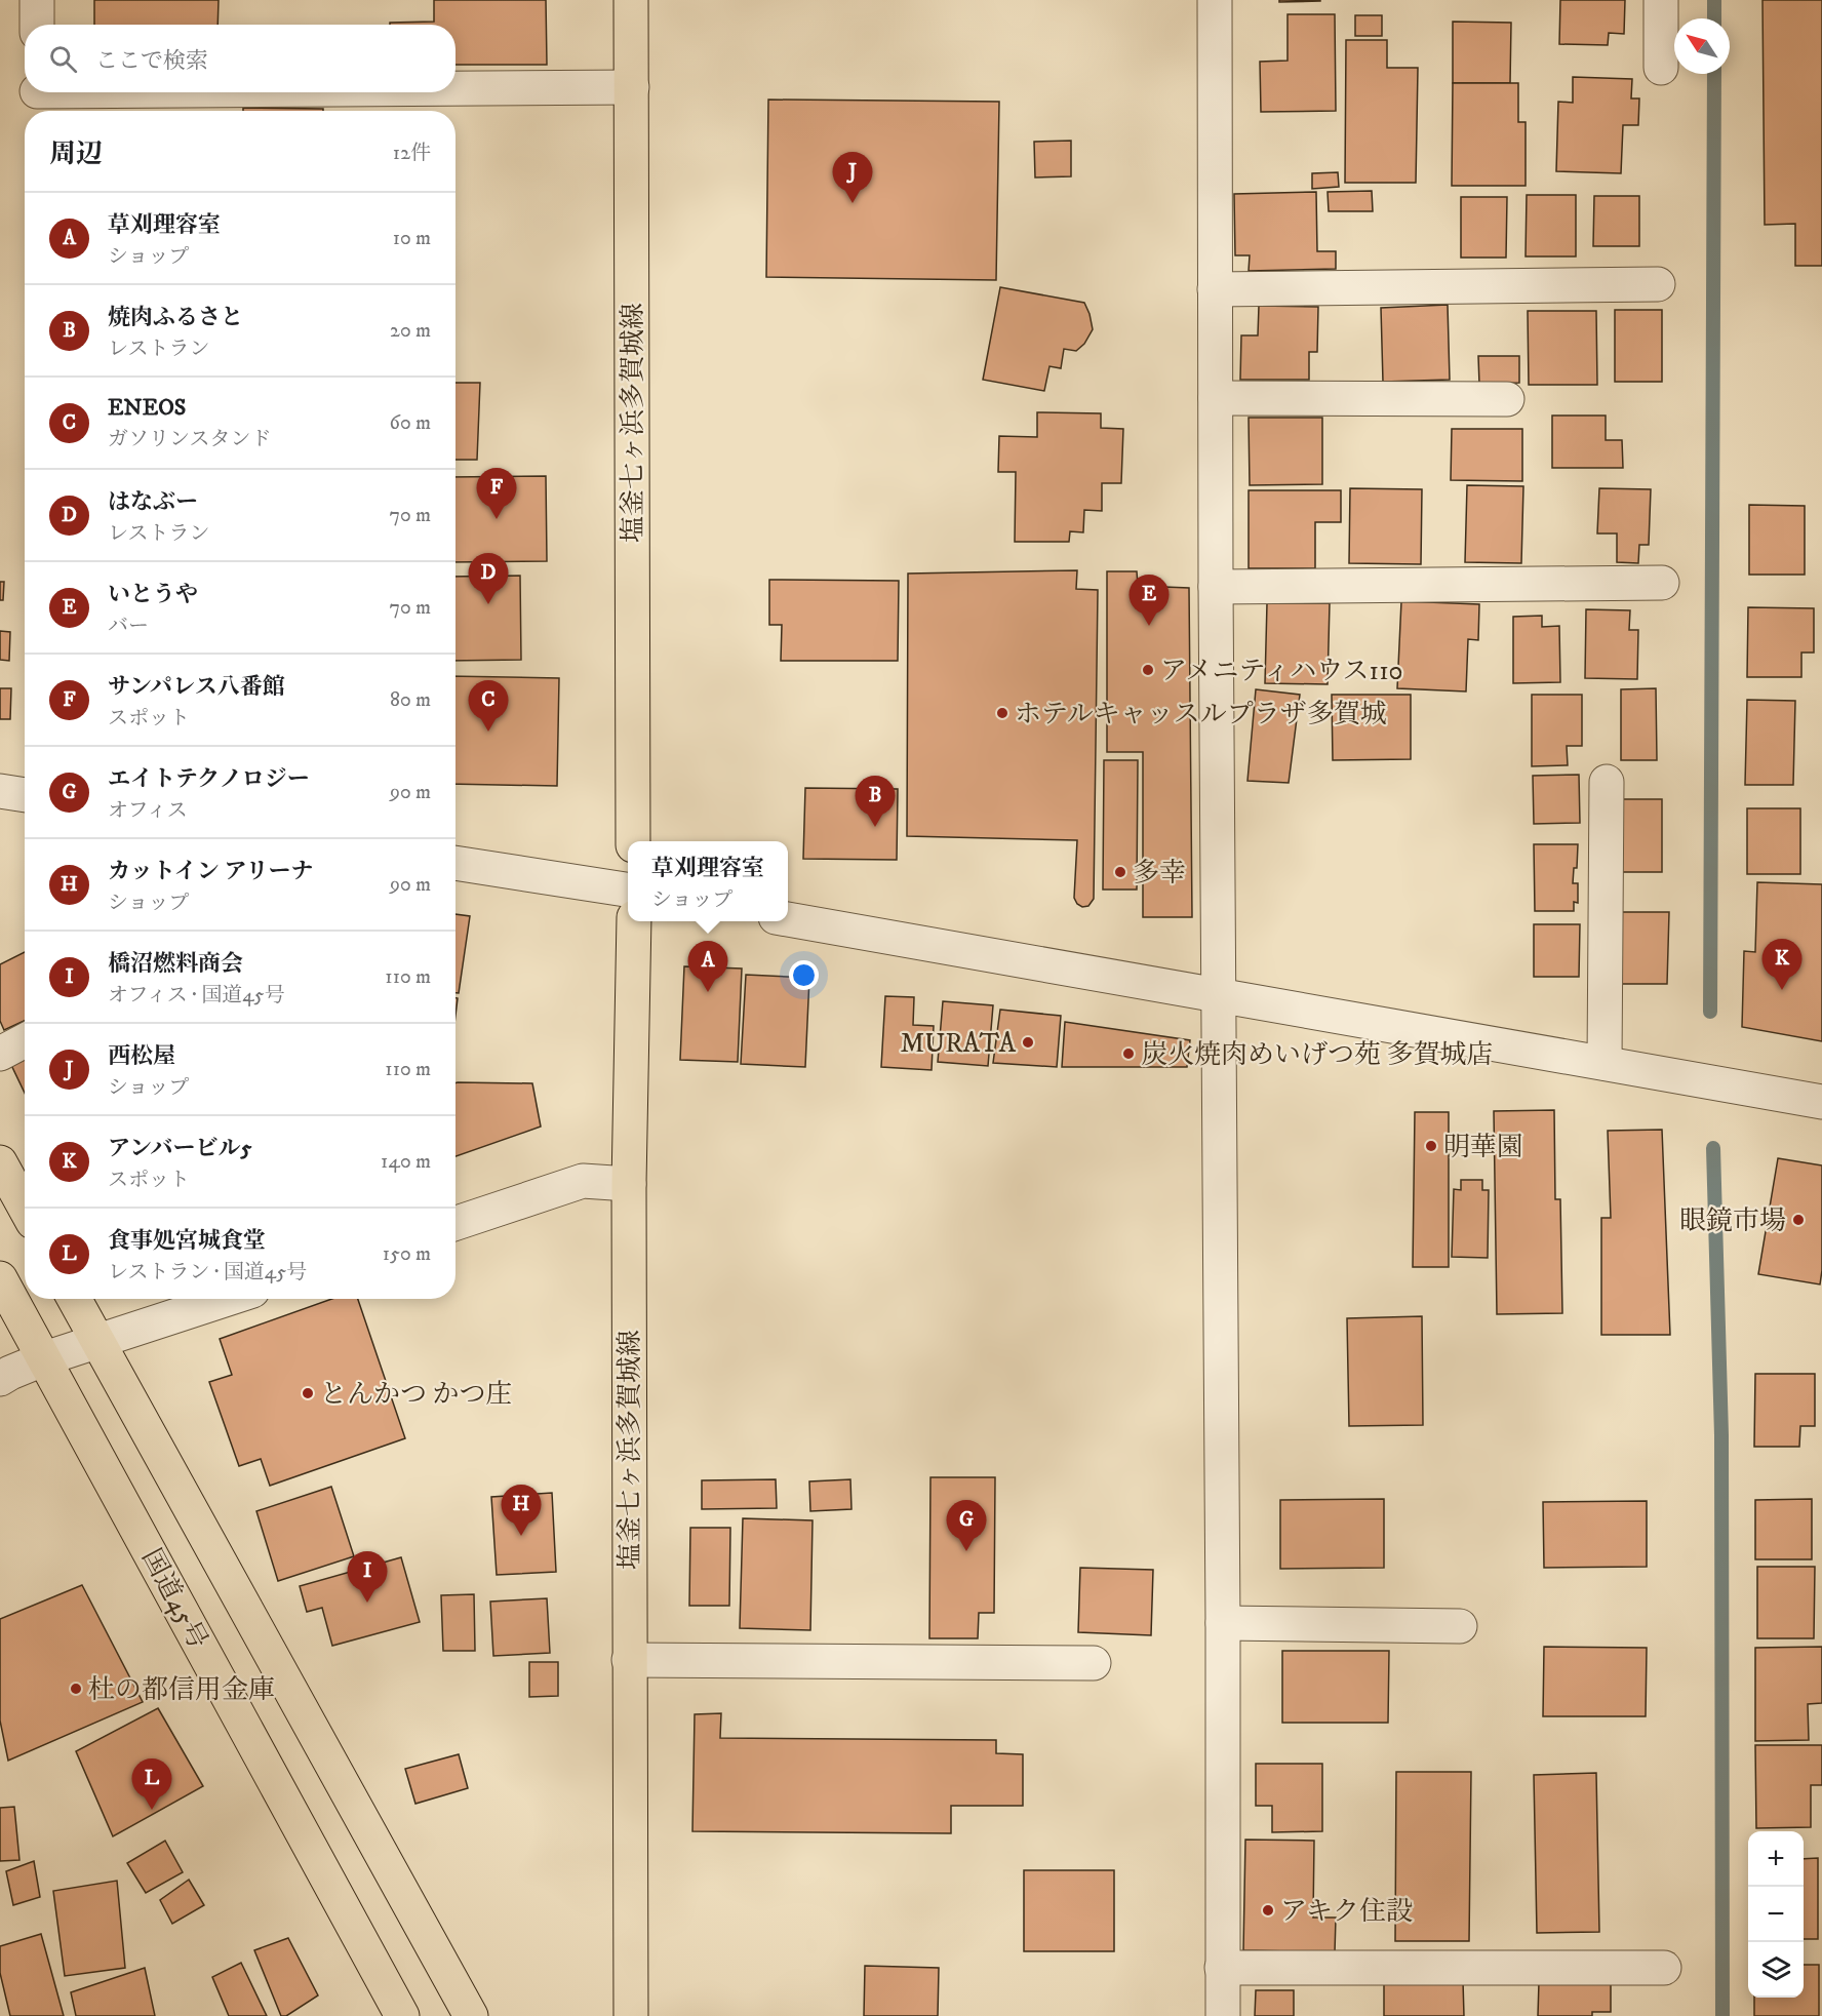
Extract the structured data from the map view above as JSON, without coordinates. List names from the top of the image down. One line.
{"streets":{"main road":["塩釜七ヶ浜多賀城線","国道45号"]},"places":["アメニティハウス110","ホテルキャッスルプラザ多賀城","多幸","MURATA","炭火焼肉めいげつ苑 多賀城店","明華園","眼鏡市場","とんかつ かつ庄","杜の都信用金庫","アキク住設"],"north":"top left","page":{"search":"ここで検索","heading":["周辺","12件"],"pins":["J","F","D","E","C","B","K","A","H","G","I","L"],"list":[{"mark":"A","name":"草刈理容室","note":"ショップ","value":"10 m"},{"mark":"B","name":"焼肉ふるさと","note":"レストラン","value":"20 m"},{"mark":"C","name":"ENEOS","note":"ガソリンスタンド","value":"60 m"},{"mark":"D","name":"はなぶー","note":"レストラン","value":"70 m"},{"mark":"E","name":"いとうや","note":"バー","value":"70 m"},{"mark":"F","name":"サンパレス八番館","note":"スポット","value":"80 m"},{"mark":"G","name":"エイトテクノロジー","note":"オフィス","value":"90 m"},{"mark":"H","name":"カットイン アリーナ","note":"ショップ","value":"90 m"},{"mark":"I","name":"橋沼燃料商会","note":"オフィス · 国道45号","value":"110 m"},{"mark":"J","name":"西松屋","note":"ショップ","value":"110 m"},{"mark":"K","name":"アンバービル5","note":"スポット","value":"140 m"},{"mark":"L","name":"食事処宮城食堂","note":"レストラン · 国道45号","value":"150 m"}],"popup":["草刈理容室","ショップ"],"map_buttons":["+","−"]}}
